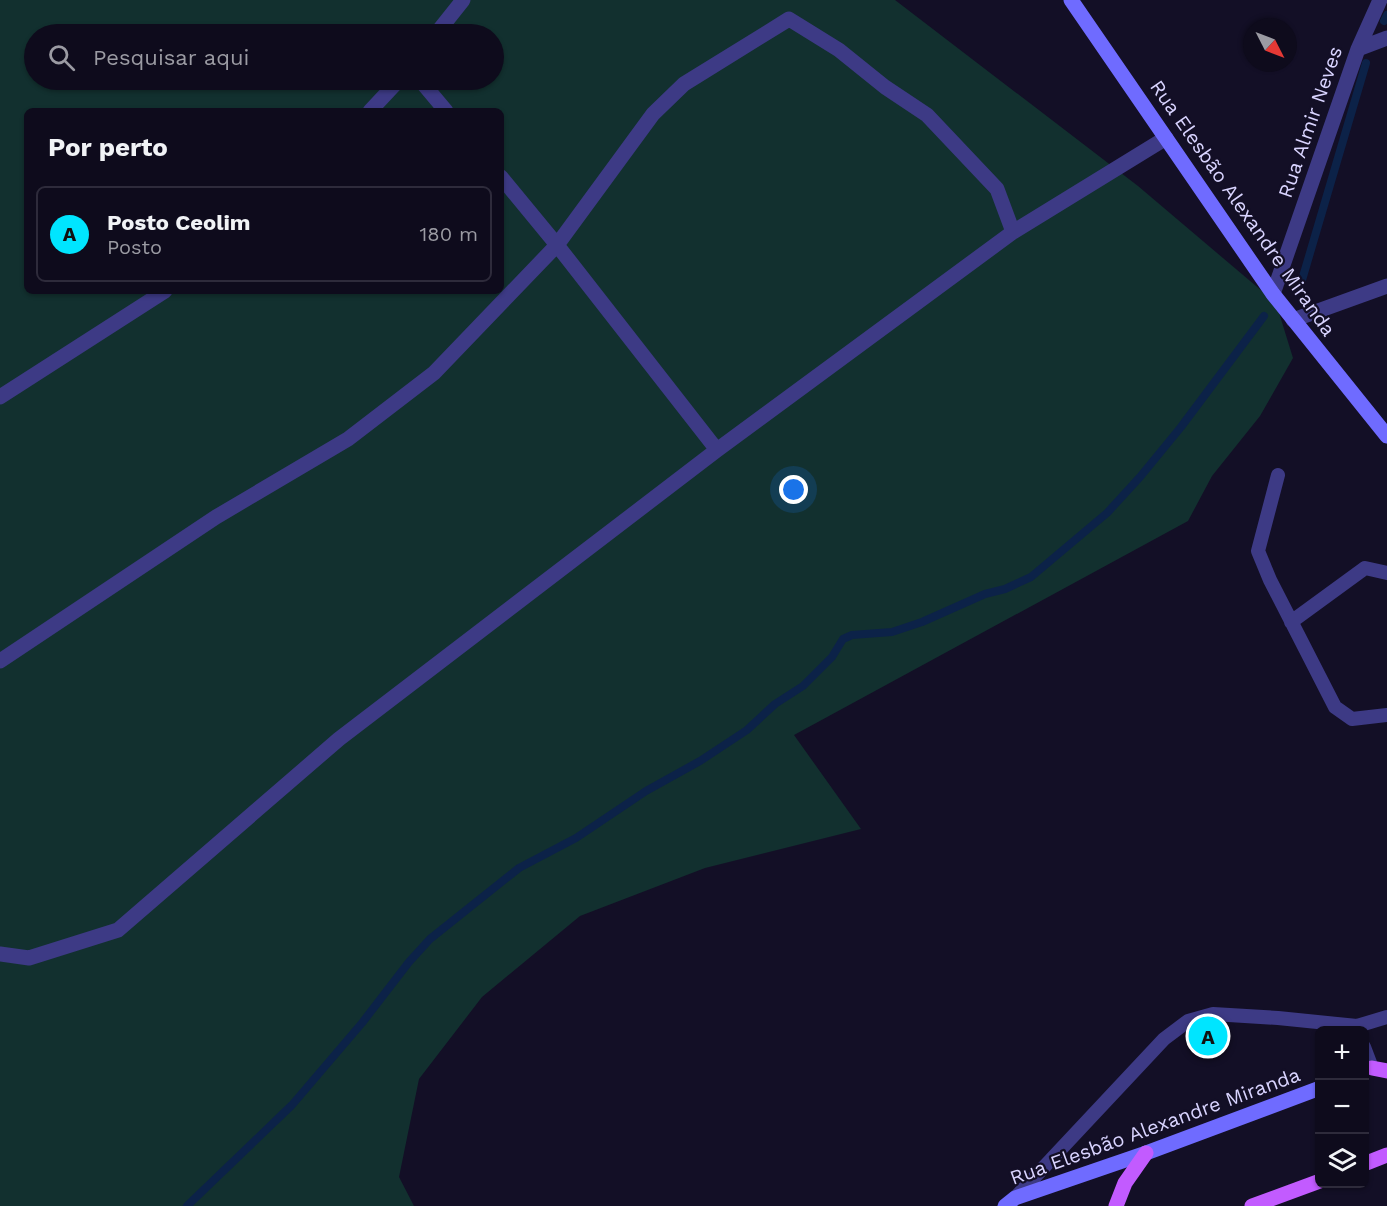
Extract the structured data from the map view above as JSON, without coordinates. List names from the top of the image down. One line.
{"streets":{"street":["Rua Almir Neves","Rua Elesbão Alexandre Miranda"]},"crossings":[["Rua Almir Neves","Rua Elesbão Alexandre Miranda"]],"north":"bottom right","page":{"search":"Pesquisar aqui","heading":"Por perto","list":[{"mark":"A","name":"Posto Ceolim","note":"Posto","value":"180 m"}],"pins":"A","map_buttons":["+","−"]}}
